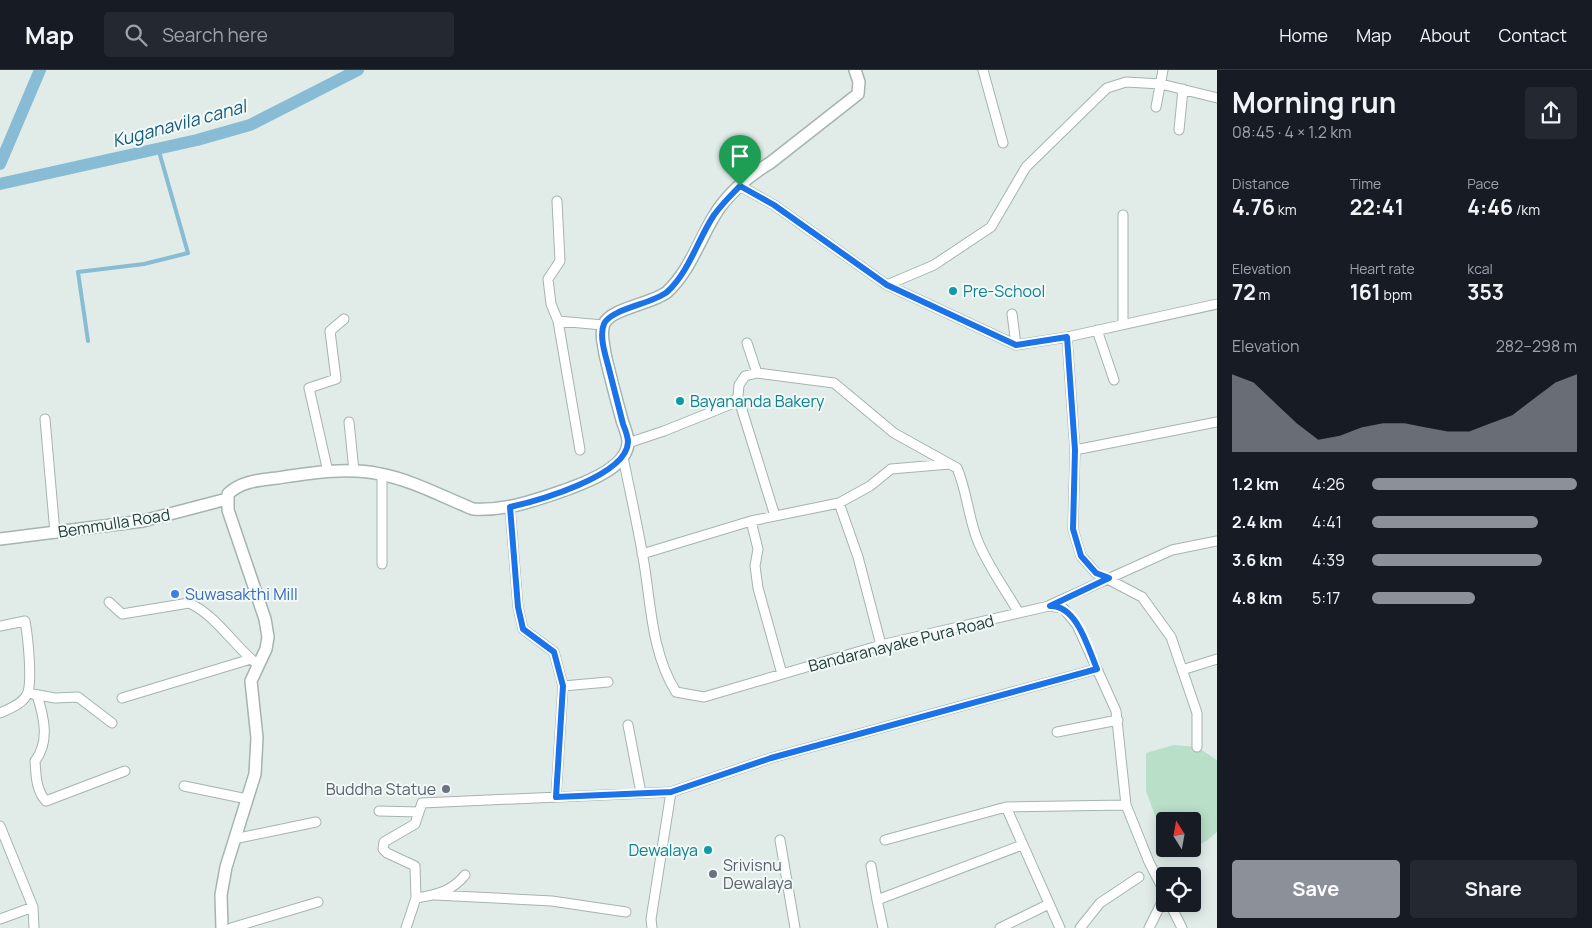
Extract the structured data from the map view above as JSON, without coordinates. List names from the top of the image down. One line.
{"streets":{"street":["Bemmulla Road","Bandaranayake Pura Road"]},"water":["Kuganavila canal"],"places":["Pre-School","Bayananda Bakery","Suwasakthi Mill","Buddha Statue","Dewalaya","Srivisnu Dewalaya"],"north":"top","page":{"header":"Map","search":"Search here","nav":["Home","Map","About","Contact"],"heading":["Morning run","08:45 · 4 × 1.2 km"],"stats":[["Distance","4.76 km"],["Time","22:41"],["Pace","4:46 /km"],["Elevation","72 m"],["Heart rate","161 bpm"],["kcal","353"]],"chart":["Elevation","282–298 m"],"list":[{"name":"1.2 km","note":"4:26"},{"name":"2.4 km","note":"4:41"},{"name":"3.6 km","note":"4:39"},{"name":"4.8 km","note":"5:17"}],"buttons":["Save","Share"]}}
